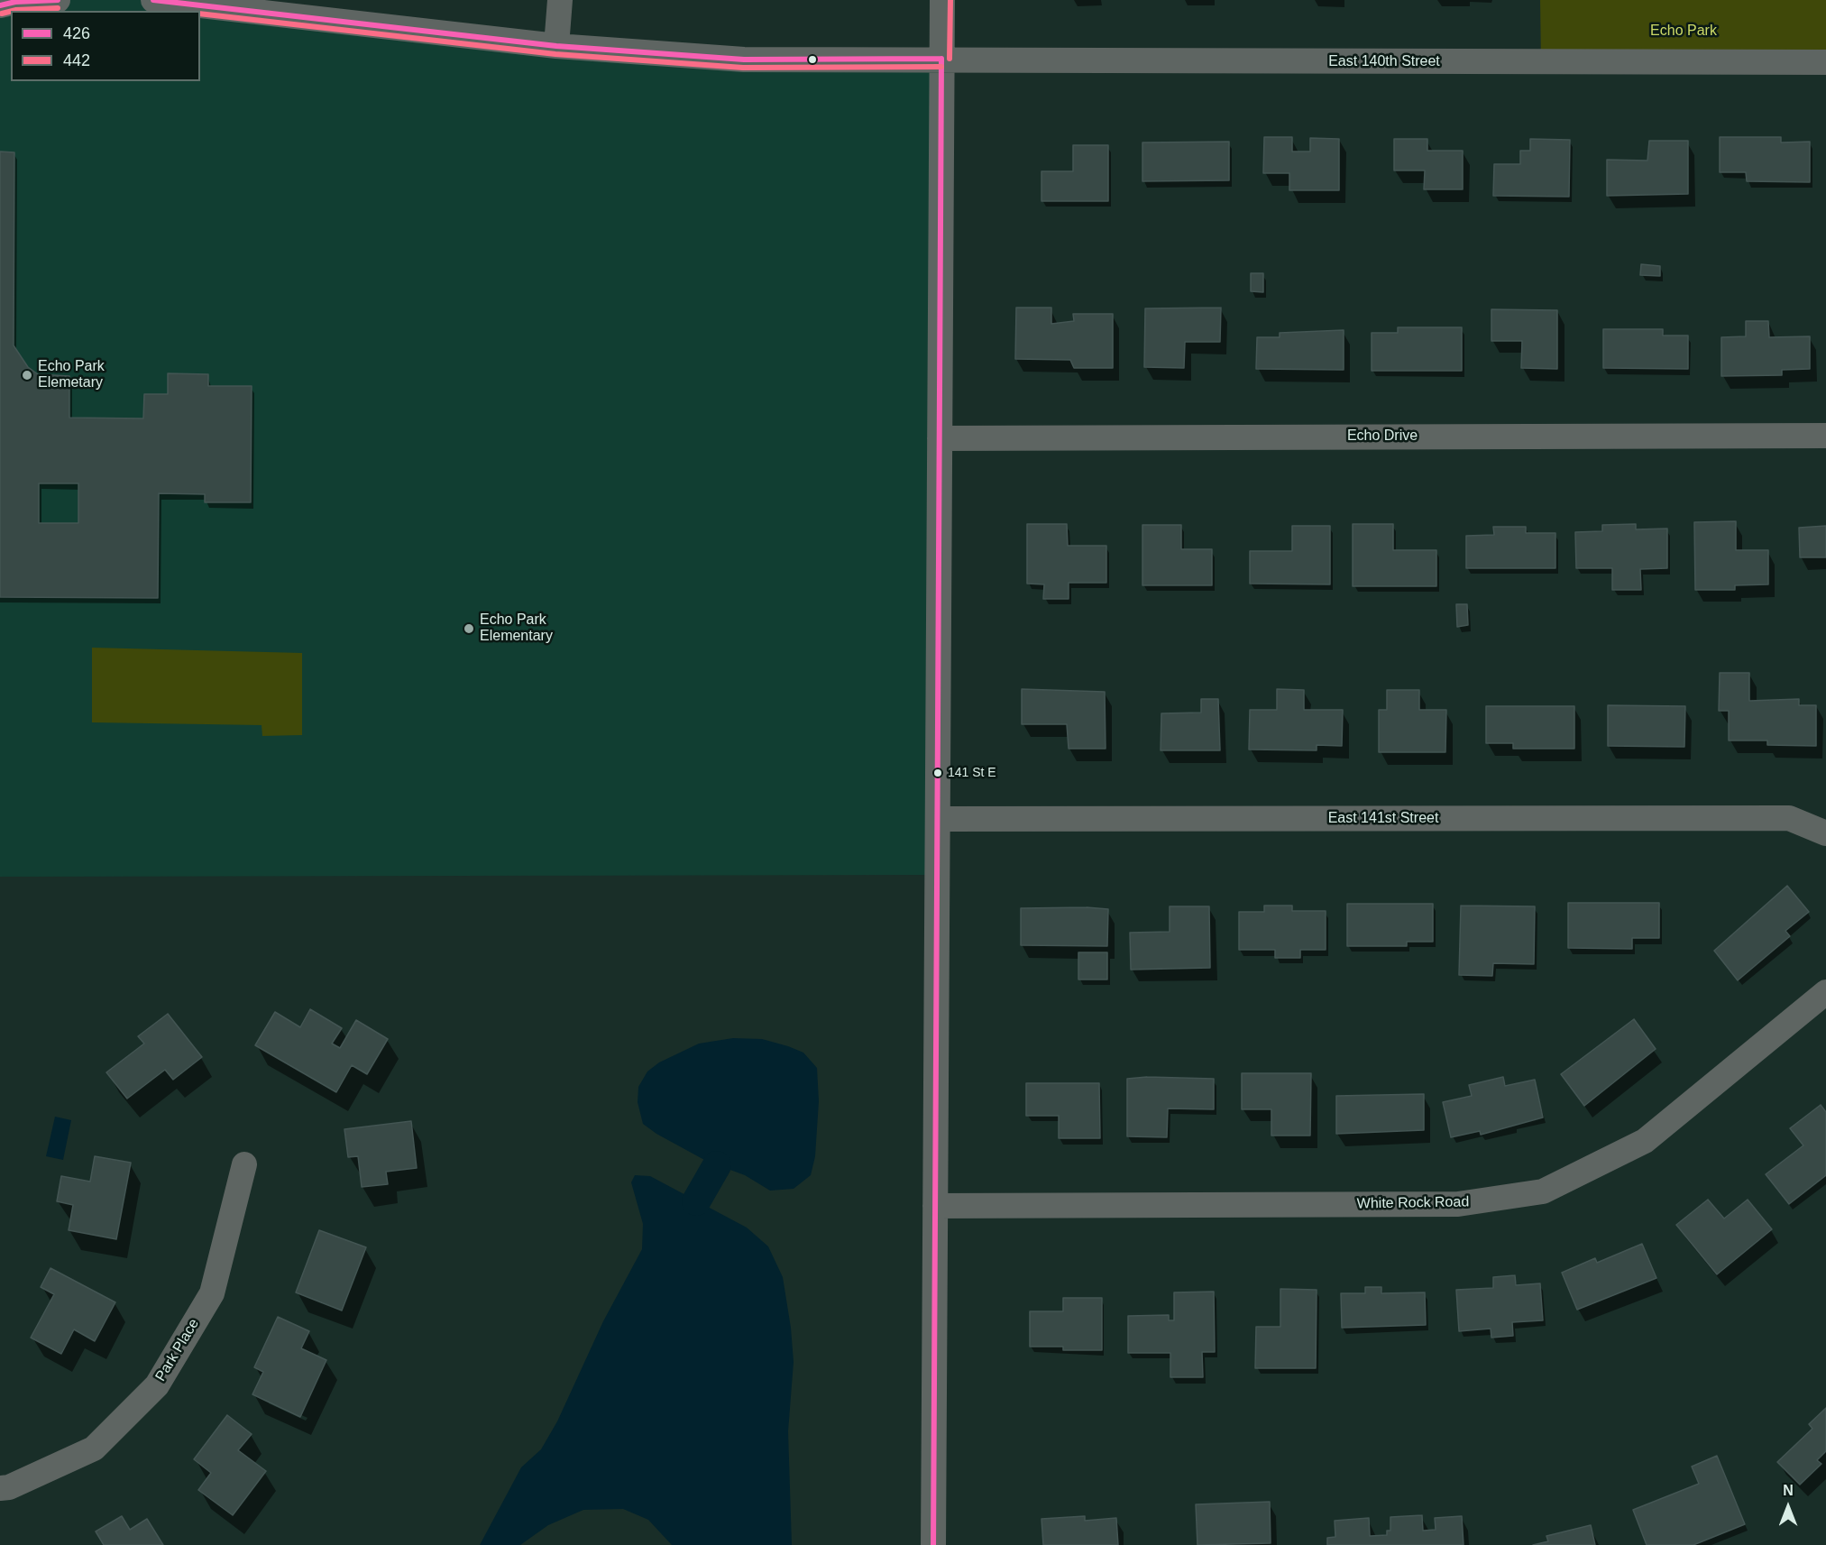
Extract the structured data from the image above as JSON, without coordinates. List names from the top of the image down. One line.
{"streets":{"street":["East 140th Street","Echo Drive","East 141st Street","White Rock Road","Park Place"]},"parks":["Echo Park"],"places":["Echo Park Elemetary","Echo Park Elementary","141 St E"],"lines":["transit line 426","transit line 442"],"legend":["426","442"],"north":"top"}
